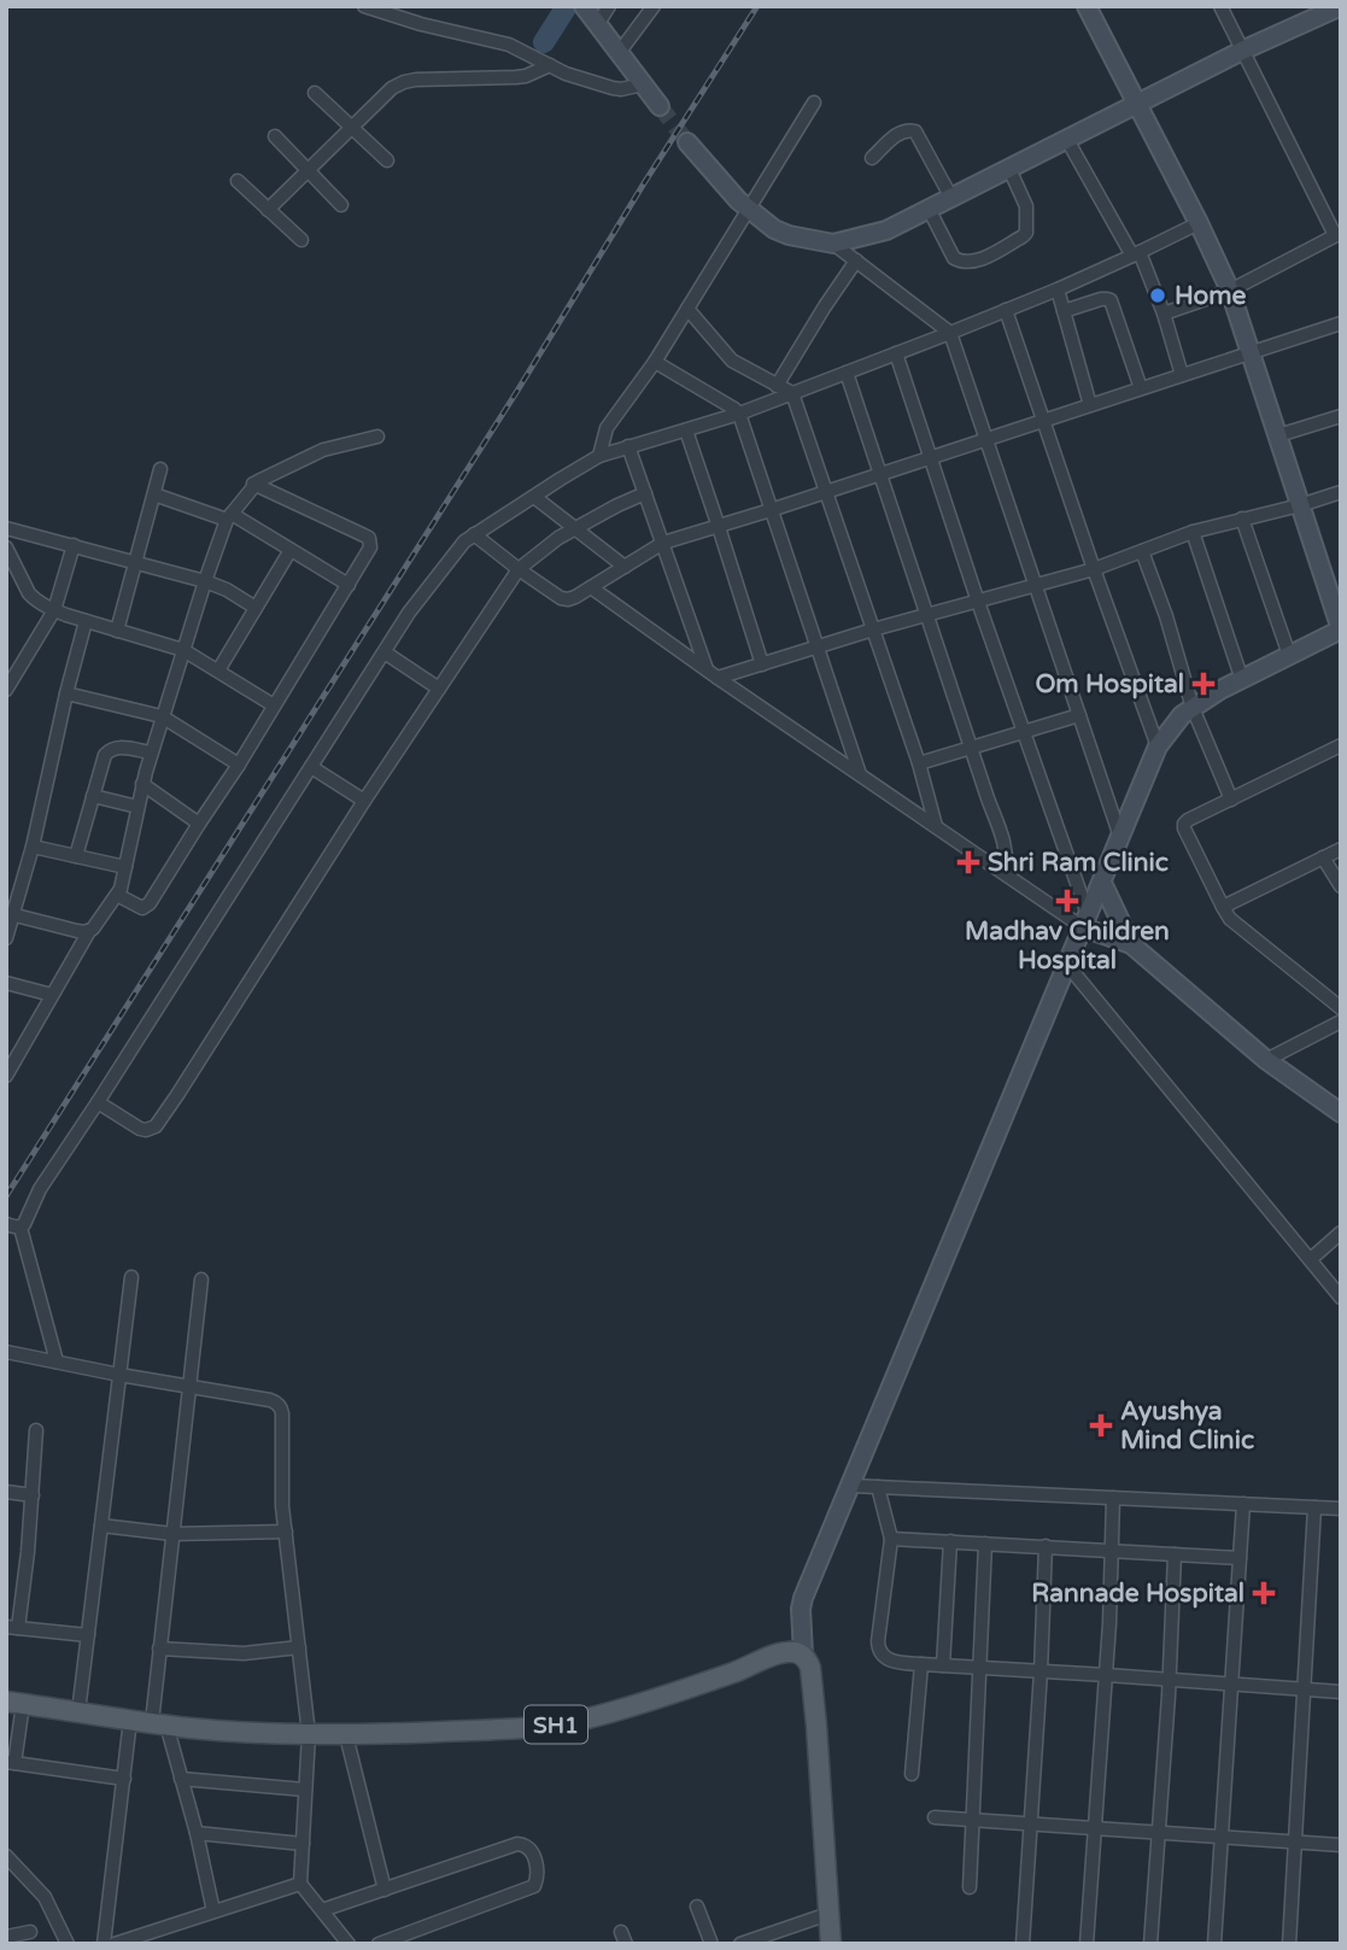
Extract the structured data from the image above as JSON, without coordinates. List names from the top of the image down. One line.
{"streets":{"main road":["SH1"]},"places":{"other":["Home"],"health":["Om Hospital","Shri Ram Clinic","Madhav Children Hospital","Ayushya Mind Clinic","Rannade Hospital"]}}
